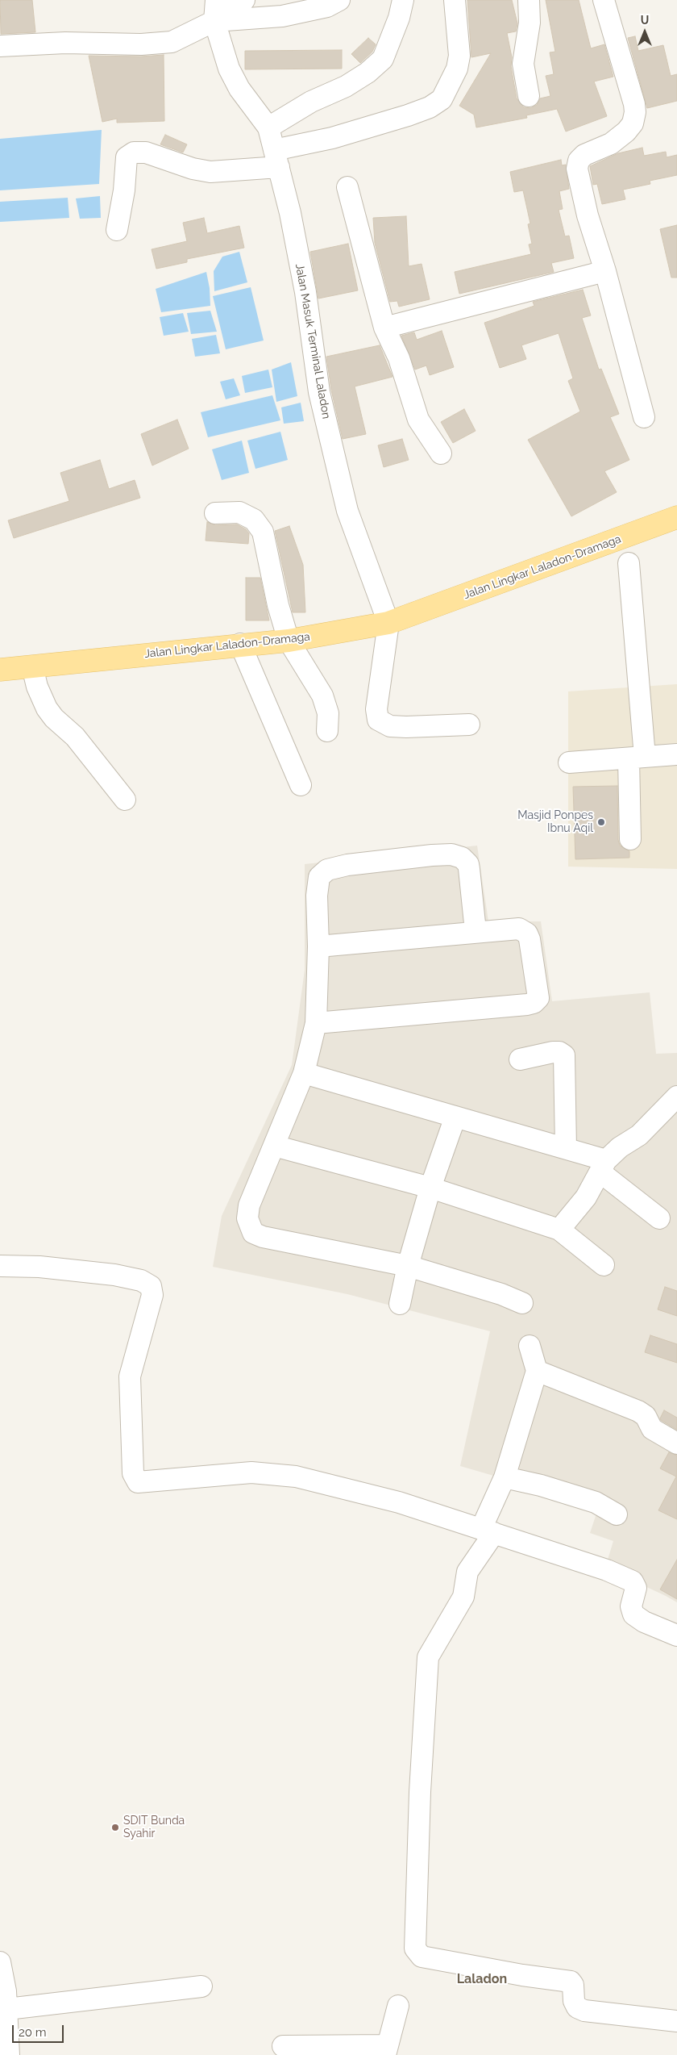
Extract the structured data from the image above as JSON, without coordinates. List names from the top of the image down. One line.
{"streets":{"main road":["Jalan Lingkar Laladon-Dramaga"],"street":["Jalan Masuk Terminal Laladon"]},"crossings":[["Jalan Masuk Terminal Laladon","Jalan Lingkar Laladon-Dramaga"]],"districts":["Laladon"],"places":["Masjid Ponpes Ibnu Aqil","SDIT Bunda Syahir"],"scale_bar":"20 m","north":"top"}
